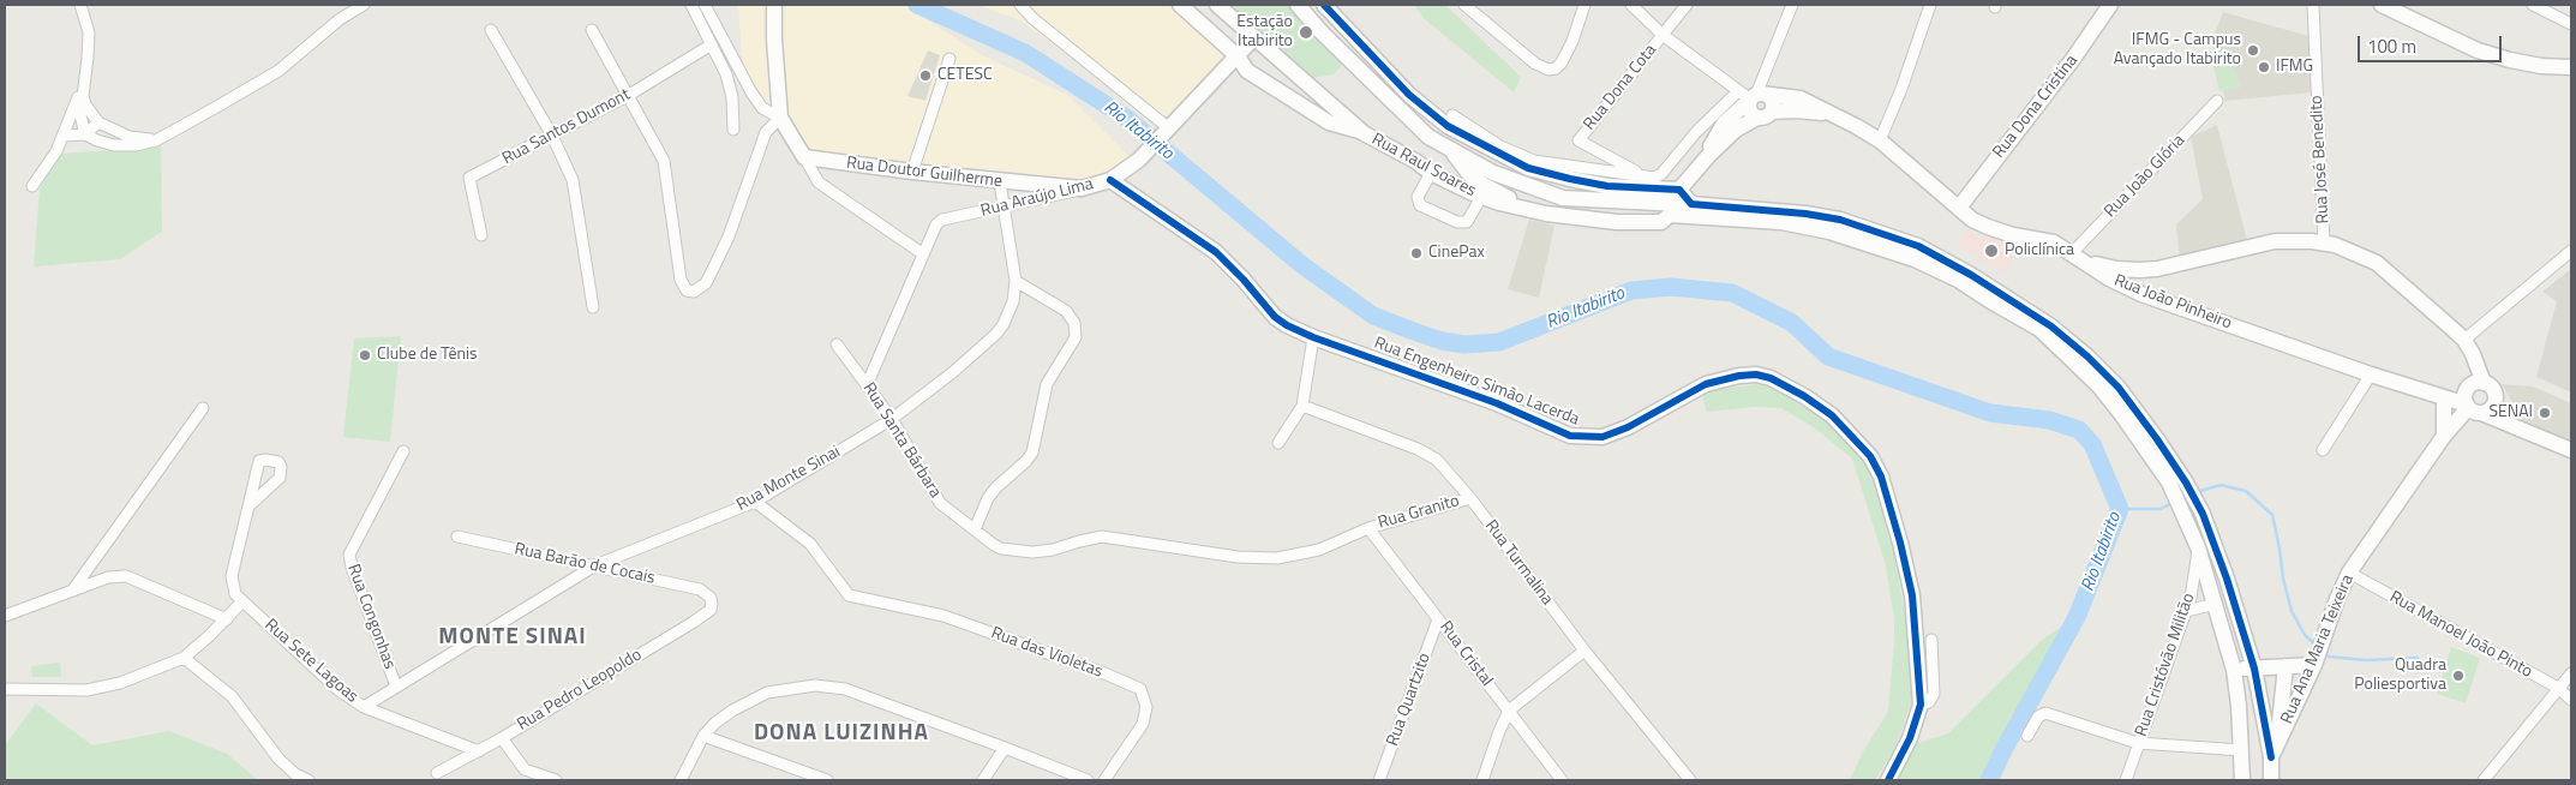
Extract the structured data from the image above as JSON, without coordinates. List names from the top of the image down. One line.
{"streets":{"street":["Rua Dona Cota","Rua Dona Cristina","Rua Santos Dumont","Rua José Benedito","Rua Raul Soares","Rua Doutor Guilherme","Rua João Glória","Rua Araújo Lima","Rua João Pinheiro","Rua Engenheiro Simão Lacerda","Rua Santa Bárbara","Rua Monte Sinai","Rua Granito","Rua Turmalina","Rua Barão de Cocais","Rua Congonhas","Rua Manoel João Pinto","Rua Ana Maria Teixeira","Rua das Violetas","Rua Cristal","Rua Sete Lagoas","Rua Cristóvão Militão","Rua Pedro Leopoldo","Rua Quartzito"]},"crossings":[["Rua Dona Cristina","Rua João Pinheiro"],["Rua Doutor Guilherme","Rua Araújo Lima"],["Rua Doutor Guilherme","Rua Monte Sinai"],["Rua João Glória","Rua João Pinheiro"],["Rua Araújo Lima","Rua Engenheiro Simão Lacerda"],["Rua Araújo Lima","Rua Santa Bárbara"],["Rua Araújo Lima","Rua Monte Sinai"],["Rua João Pinheiro","Rua Ana Maria Teixeira"],["Rua Santa Bárbara","Rua Monte Sinai"],["Rua Santa Bárbara","Rua Granito"],["Rua Santa Bárbara","Rua Cristal"],["Rua Monte Sinai","Rua Barão de Cocais"],["Rua Monte Sinai","Rua Congonhas"],["Rua Monte Sinai","Rua das Violetas"],["Rua Monte Sinai","Rua Sete Lagoas"],["Rua Granito","Rua Turmalina"],["Rua Granito","Rua Cristal"],["Rua Barão de Cocais","Rua Pedro Leopoldo"],["Rua Manoel João Pinto","Rua Ana Maria Teixeira"],["Rua Cristal","Rua Quartzito"],["Rua Sete Lagoas","Rua Pedro Leopoldo"]],"districts":["MONTE SINAI","DONA LUIZINHA"],"water":["Rio Itabirito"],"places":["Estação Itabirito","IFMG - Campus Avançado Itabirito","IFMG","CETESC","Policlínica","CinePax","Clube de Tênis","SENAI","Quadra Poliesportiva"],"scale_bar":"100 m"}
